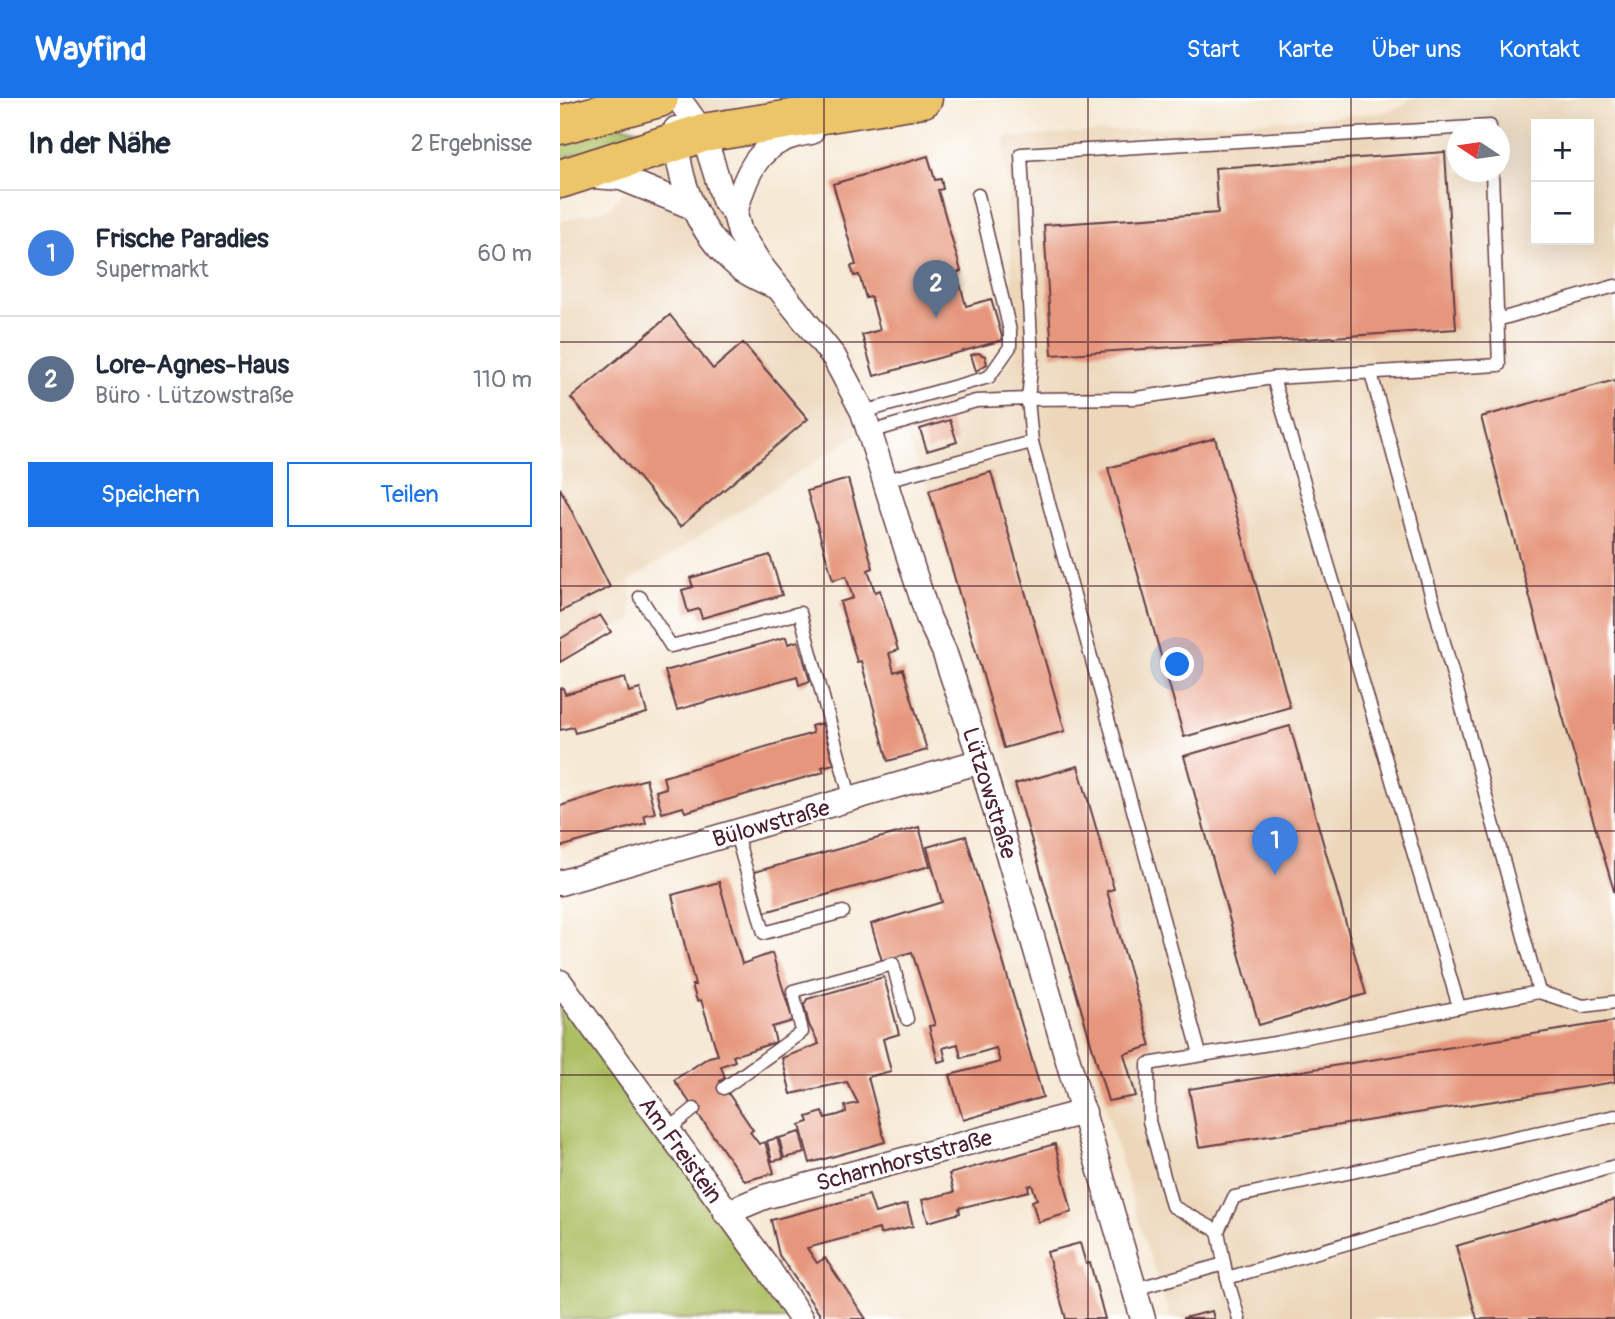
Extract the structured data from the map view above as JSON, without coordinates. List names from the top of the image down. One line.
{"streets":{"street":["Lützowstraße","Bülowstraße","Am Freistein","Scharnhorststraße"]},"crossings":[["Lützowstraße","Bülowstraße"],["Lützowstraße","Scharnhorststraße"],["Am Freistein","Scharnhorststraße"]],"north":"left","page":{"header":"Wayfind","nav":["Start","Karte","Über uns","Kontakt"],"heading":["In der Nähe","2 Ergebnisse"],"map_buttons":["+","−"],"list":[{"mark":"1","name":"Frische Paradies","note":"Supermarkt","value":"60 m"},{"mark":"2","name":"Lore-Agnes-Haus","note":"Büro · Lützowstraße","value":"110 m"}],"pins":["2","1"],"buttons":["Speichern","Teilen"]}}
